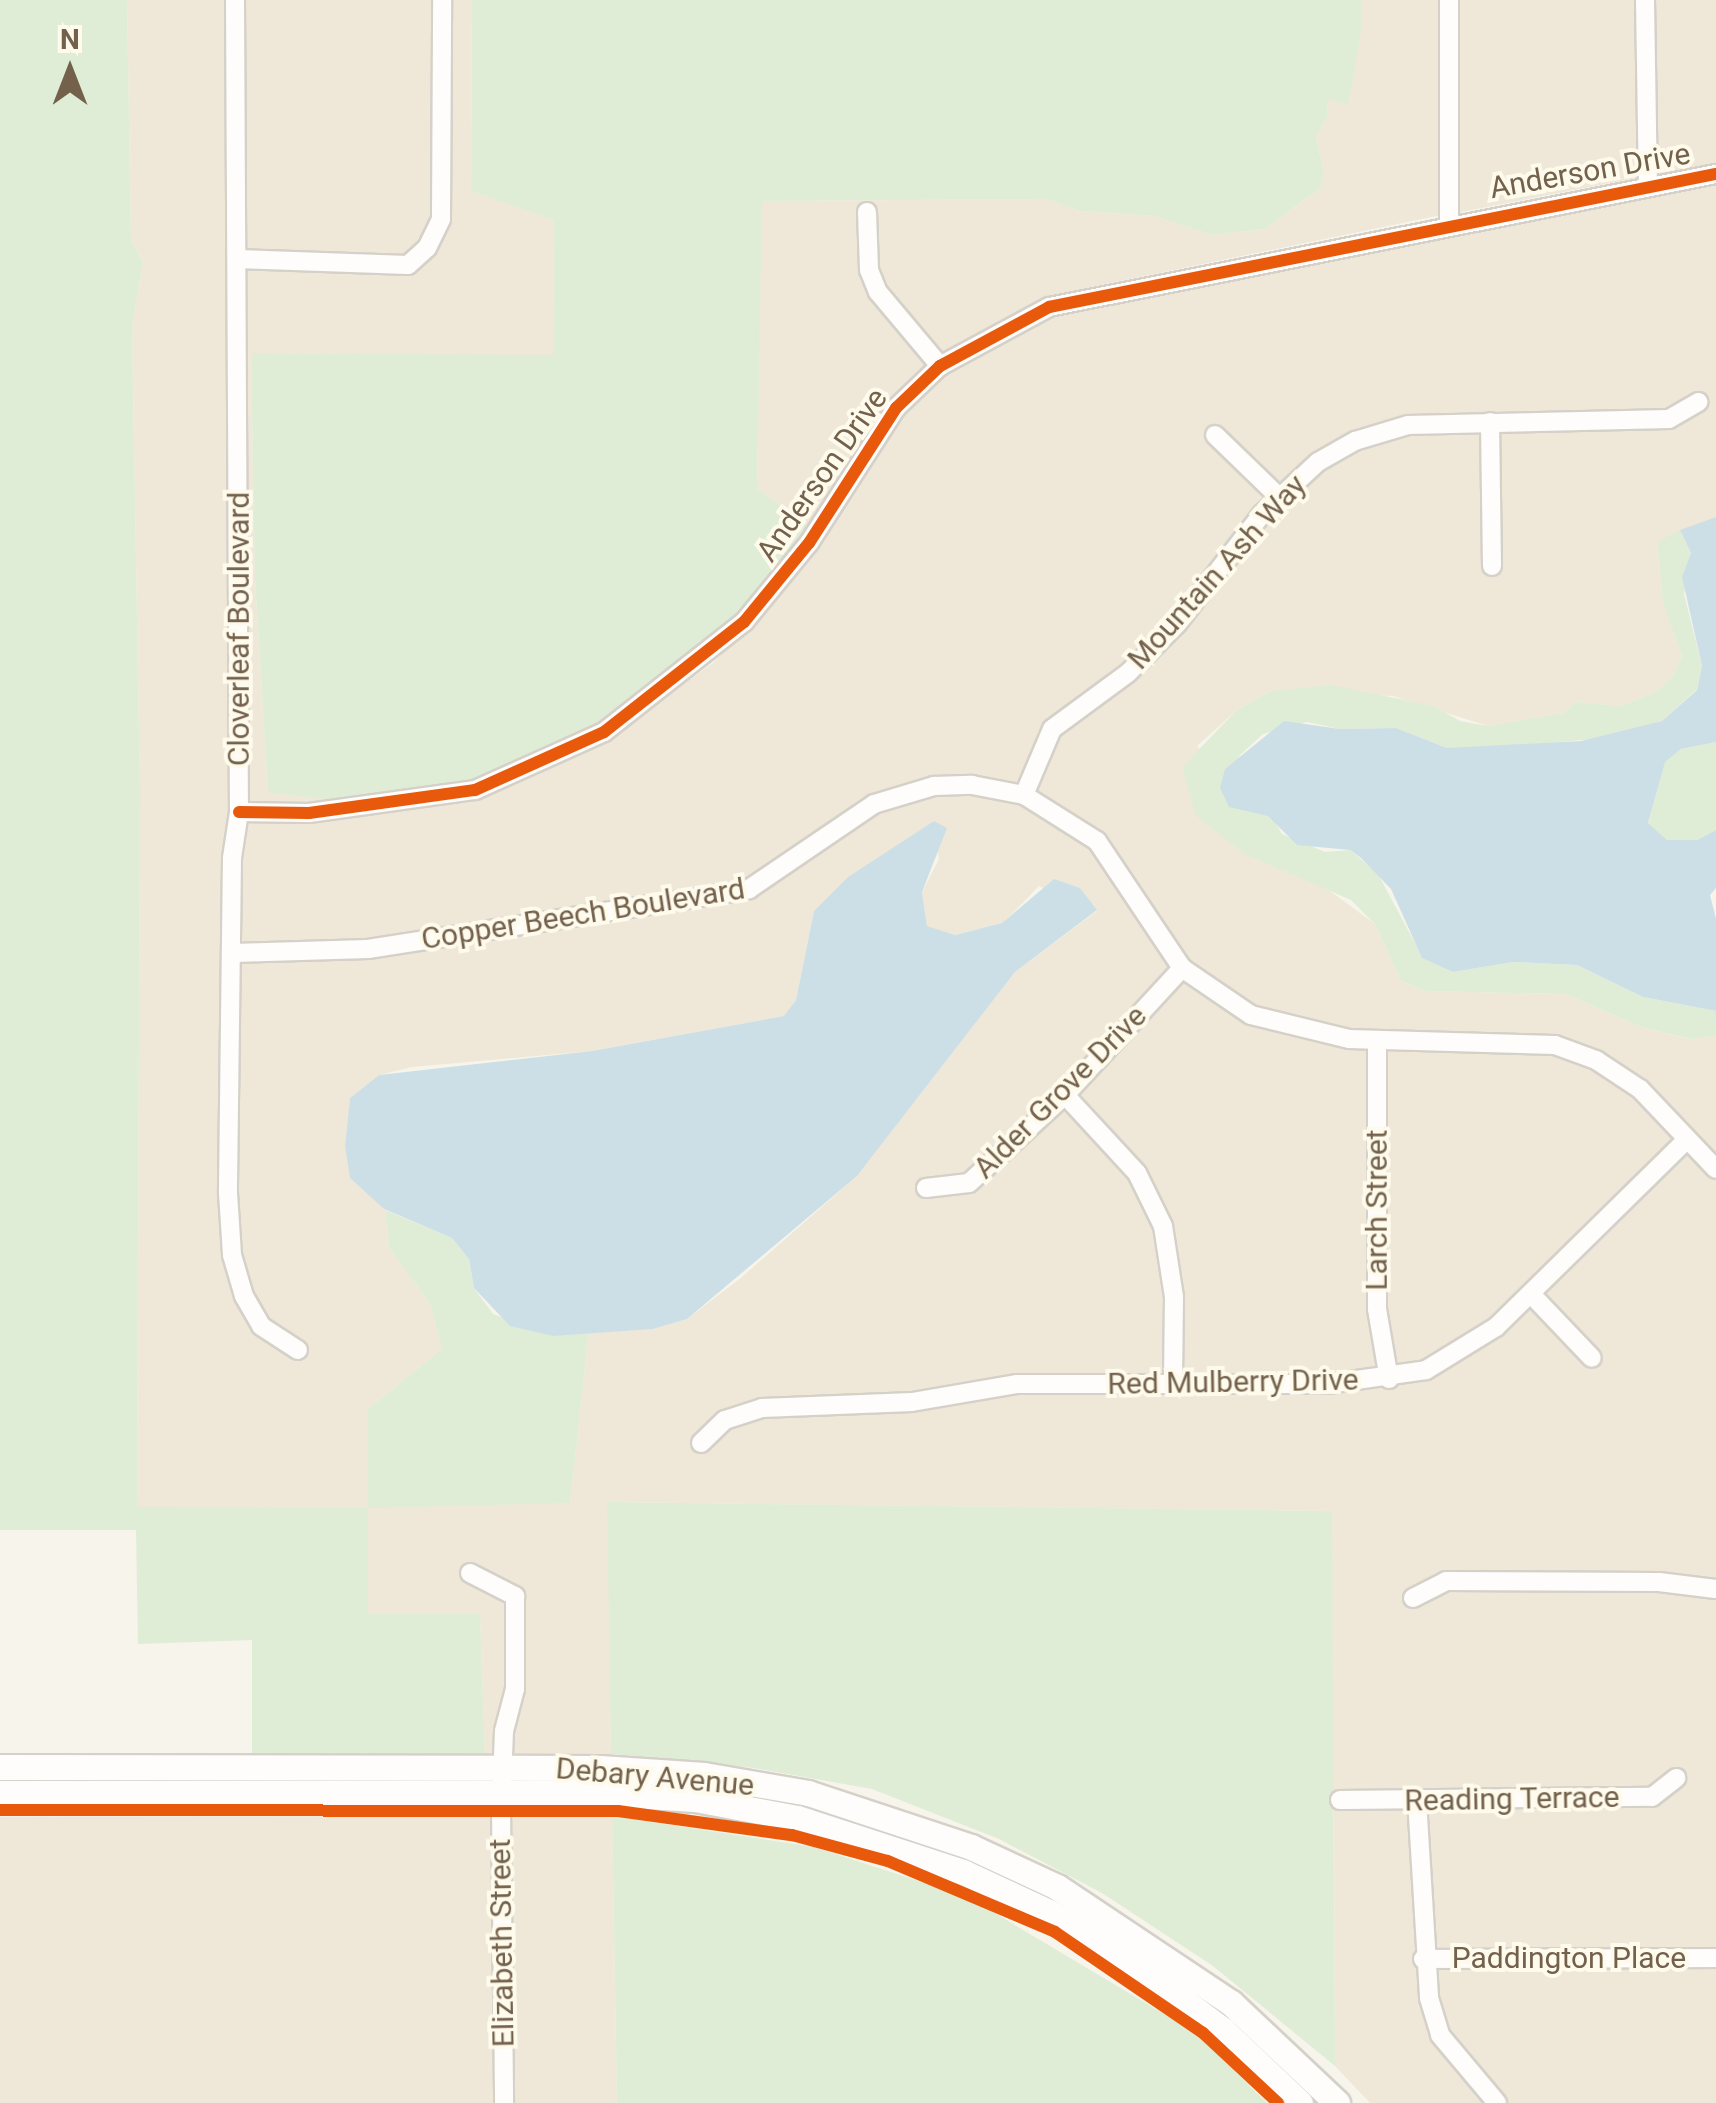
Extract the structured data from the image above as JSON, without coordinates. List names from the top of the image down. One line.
{"streets":{"main road":["Debary Avenue"],"street":["Anderson Drive","Mountain Ash Way","Cloverleaf Boulevard","Copper Beech Boulevard","Alder Grove Drive","Larch Street","Red Mulberry Drive","Reading Terrace","Elizabeth Street","Paddington Place"]},"crossings":[["Anderson Drive","Cloverleaf Boulevard"],["Mountain Ash Way","Copper Beech Boulevard"],["Cloverleaf Boulevard","Copper Beech Boulevard"],["Copper Beech Boulevard","Alder Grove Drive"],["Copper Beech Boulevard","Larch Street"],["Copper Beech Boulevard","Red Mulberry Drive"],["Larch Street","Red Mulberry Drive"],["Debary Avenue","Elizabeth Street"]],"north":"top"}
